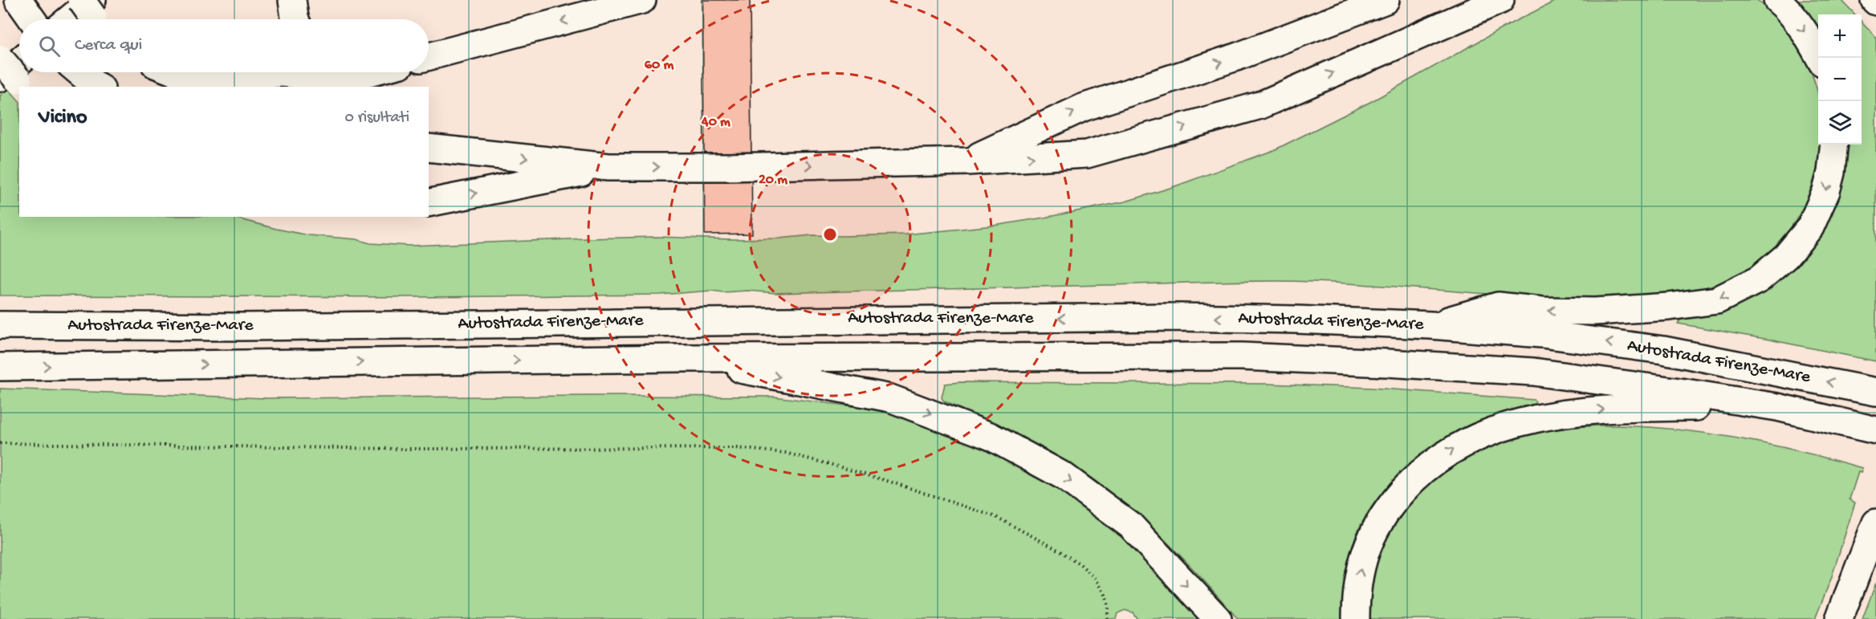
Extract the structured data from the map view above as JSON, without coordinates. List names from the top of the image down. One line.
{"streets":{"main road":["Autostrada Firenze-Mare"]},"page":{"map_buttons":["+","−"],"search":"Cerca qui","heading":["Vicino","0 risultati"]},"rings":["60 m","40 m","20 m"]}
